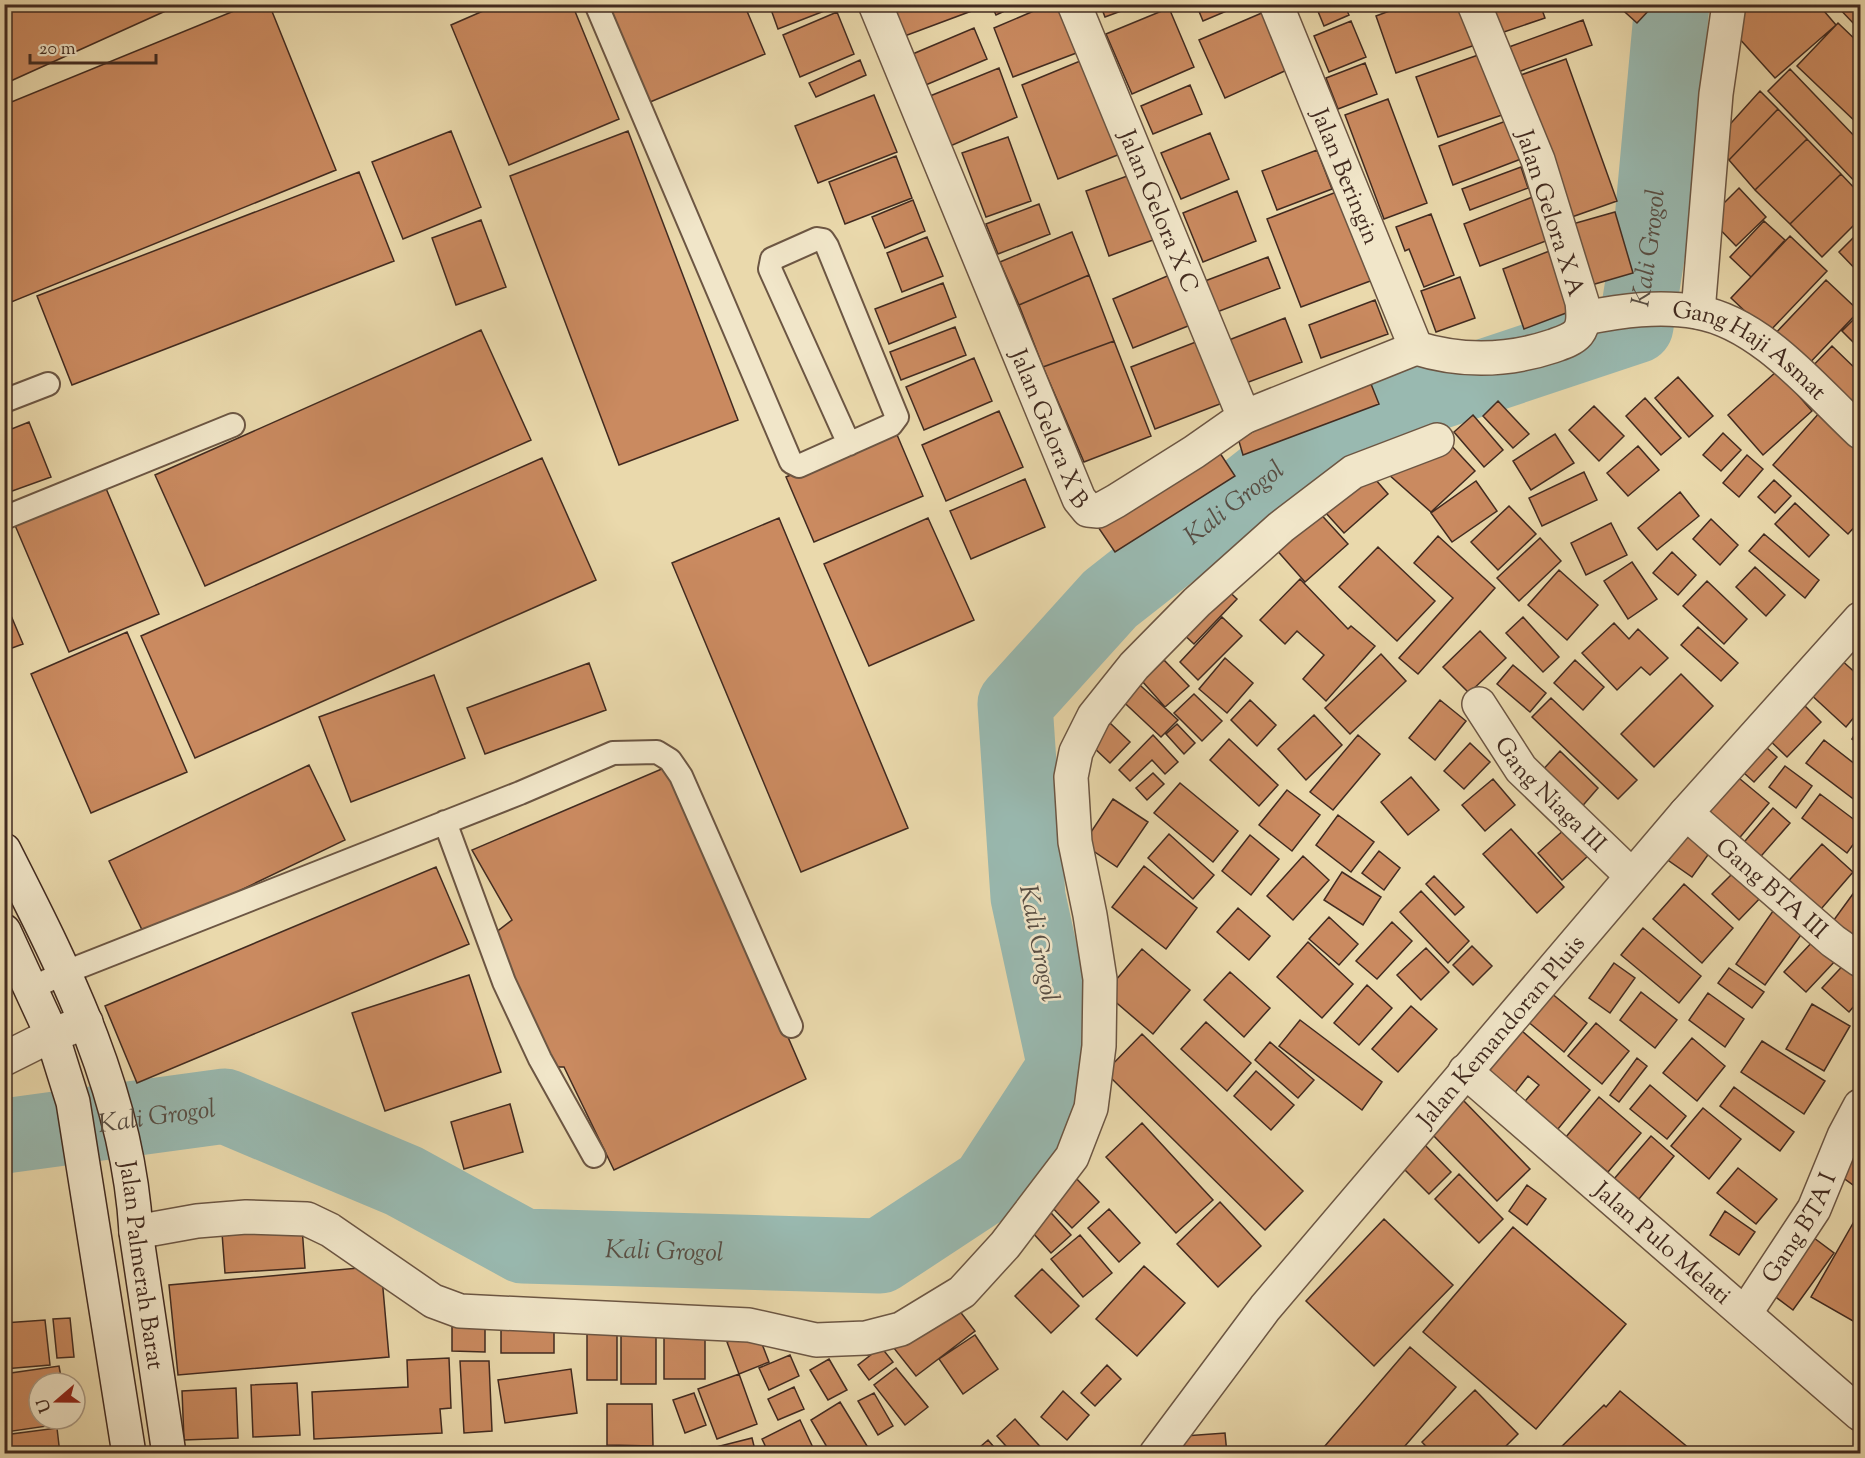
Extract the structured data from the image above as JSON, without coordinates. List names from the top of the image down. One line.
{"streets":{"street":["Jalan Beringin","Jalan Gelora X C","Jalan Gelora X A","Gang Haji Asmat","Jalan Gelora X B","Gang Niaga III","Gang BTA III","Jalan Kemandoran Pluis","Gang BTA I","Jalan Pulo Melati","Jalan Palmerah Barat"]},"crossings":[["Jalan Beringin","Jalan Gelora X A"],["Jalan Beringin","Jalan Gelora X B"],["Jalan Gelora X C","Jalan Gelora X B"],["Jalan Gelora X A","Gang Haji Asmat"],["Jalan Gelora X A","Jalan Gelora X B"],["Gang Niaga III","Jalan Kemandoran Pluis"],["Gang BTA III","Jalan Kemandoran Pluis"],["Jalan Kemandoran Pluis","Jalan Pulo Melati"],["Gang BTA I","Jalan Pulo Melati"]],"water":["Kali Grogol"],"scale_bar":"20 m","north":"left"}
